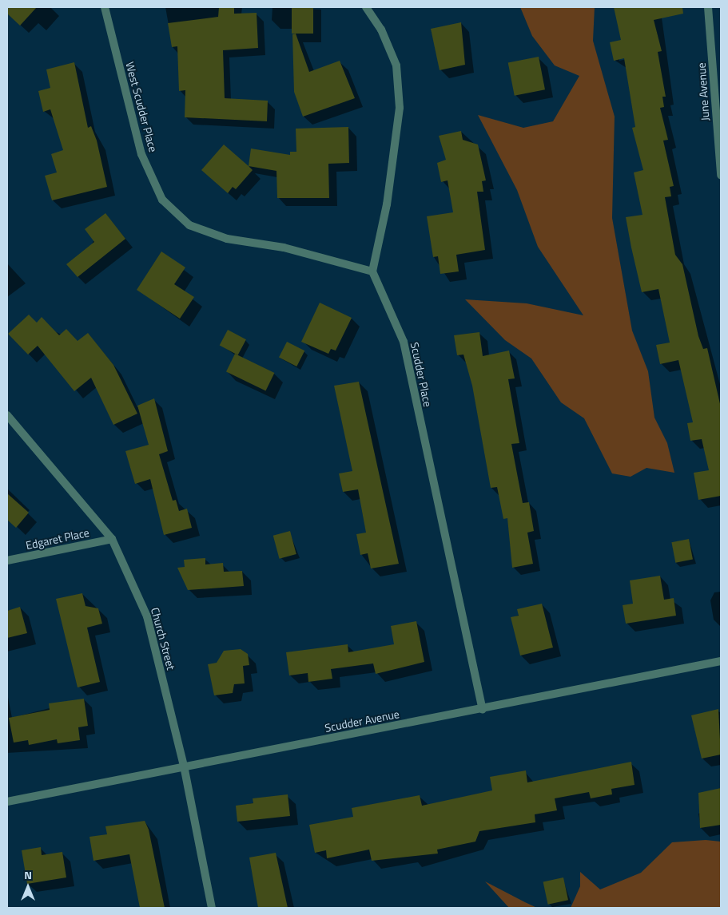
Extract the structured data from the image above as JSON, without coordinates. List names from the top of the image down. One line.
{"streets":{"street":["June Avenue","West Scudder Place","Scudder Place","Edgaret Place","Church Street","Scudder Avenue"]},"crossings":[["West Scudder Place","Scudder Place"],["Scudder Place","Scudder Avenue"],["Edgaret Place","Church Street"],["Church Street","Scudder Avenue"]],"north":"top"}
